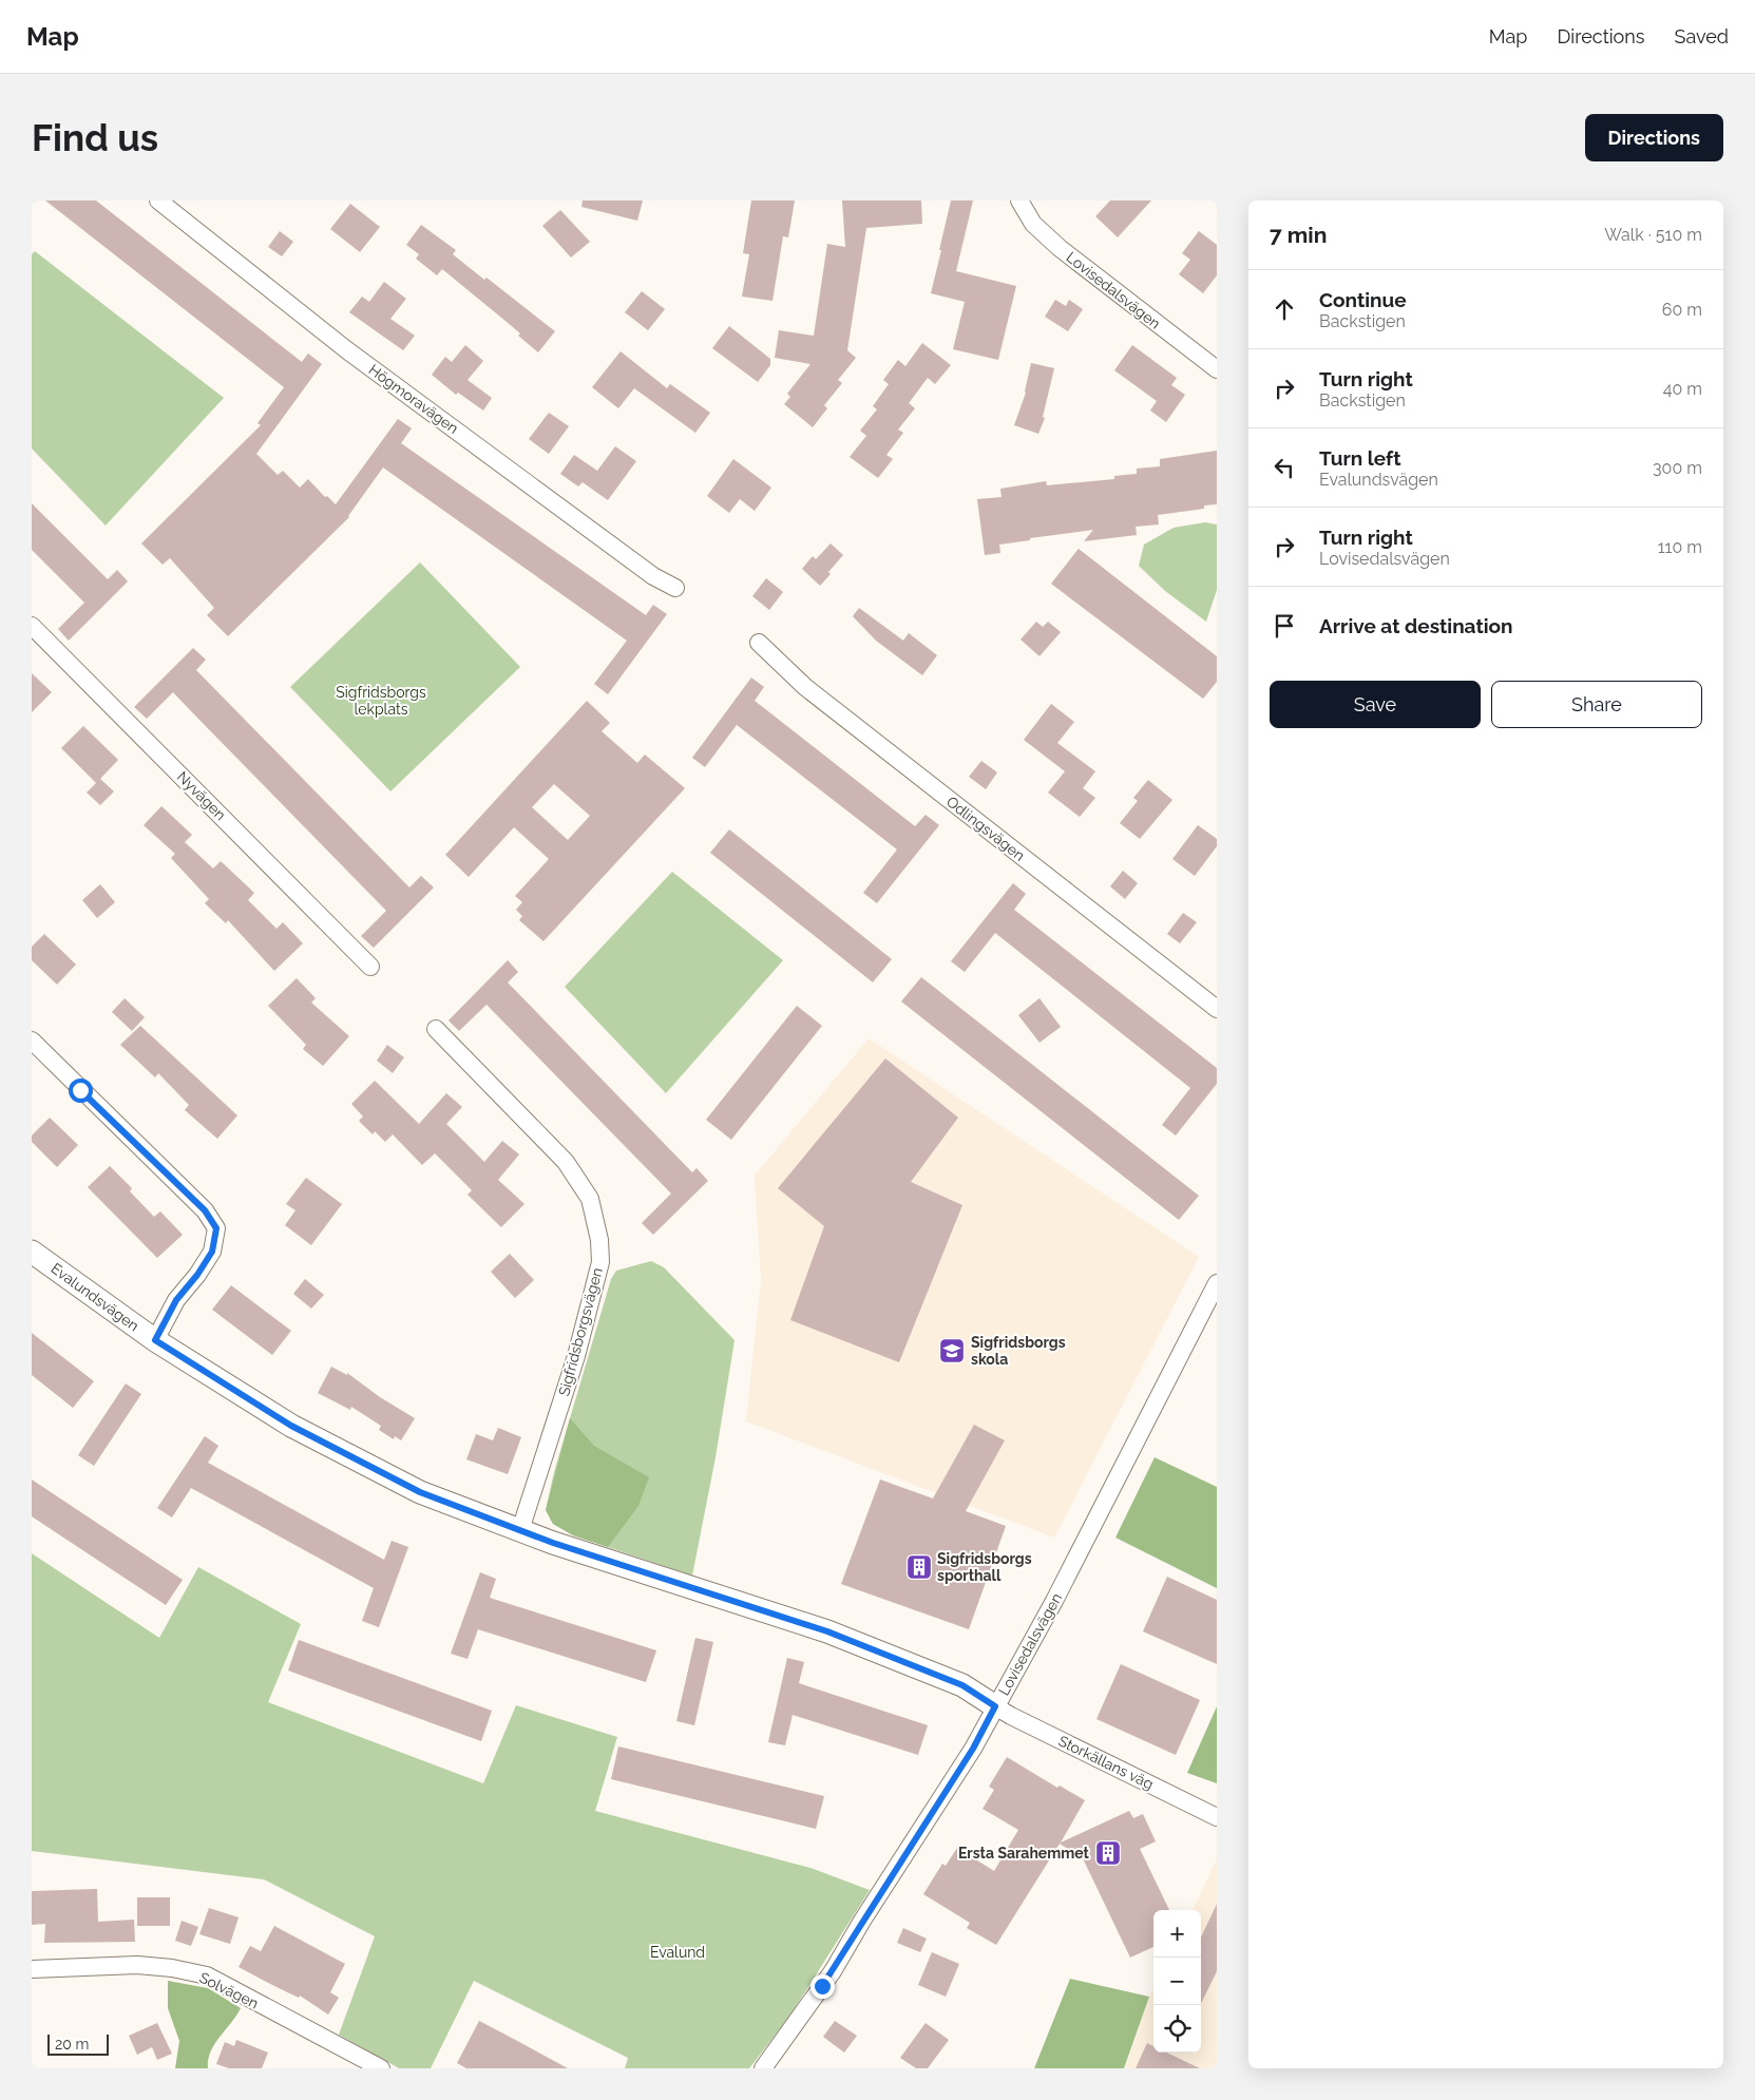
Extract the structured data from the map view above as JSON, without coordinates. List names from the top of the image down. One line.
{"streets":{"street":["Lovisedalsvägen","Högmoravägen","Nyvägen","Odlingsvägen","Evalundsvägen","Sigfridsborgsvägen","Storkällans väg","Solvägen"]},"crossings":[["Lovisedalsvägen","Evalundsvägen"],["Lovisedalsvägen","Storkällans väg"],["Evalundsvägen","Sigfridsborgsvägen"],["Evalundsvägen","Storkällans väg"]],"parks":["Sigfridsborgs lekplats","Evalund"],"places":{"school or university":["Sigfridsborgs skola"],"building":["Sigfridsborgs sporthall","Ersta Sarahemmet"]},"scale_bar":"20 m","page":{"header":"Map","nav":["Map","Directions","Saved"],"buttons":["Directions",["Save","Share"]],"title":"Find us","heading":["7 min","Walk · 510 m"],"list":[["Continue","Backstigen","60 m"],["Turn right","Backstigen","40 m"],["Turn left","Evalundsvägen","300 m"],["Turn right","Lovisedalsvägen","110 m"],"Arrive at destination"],"map_buttons":["+","−"],"scale":"20 m"}}
